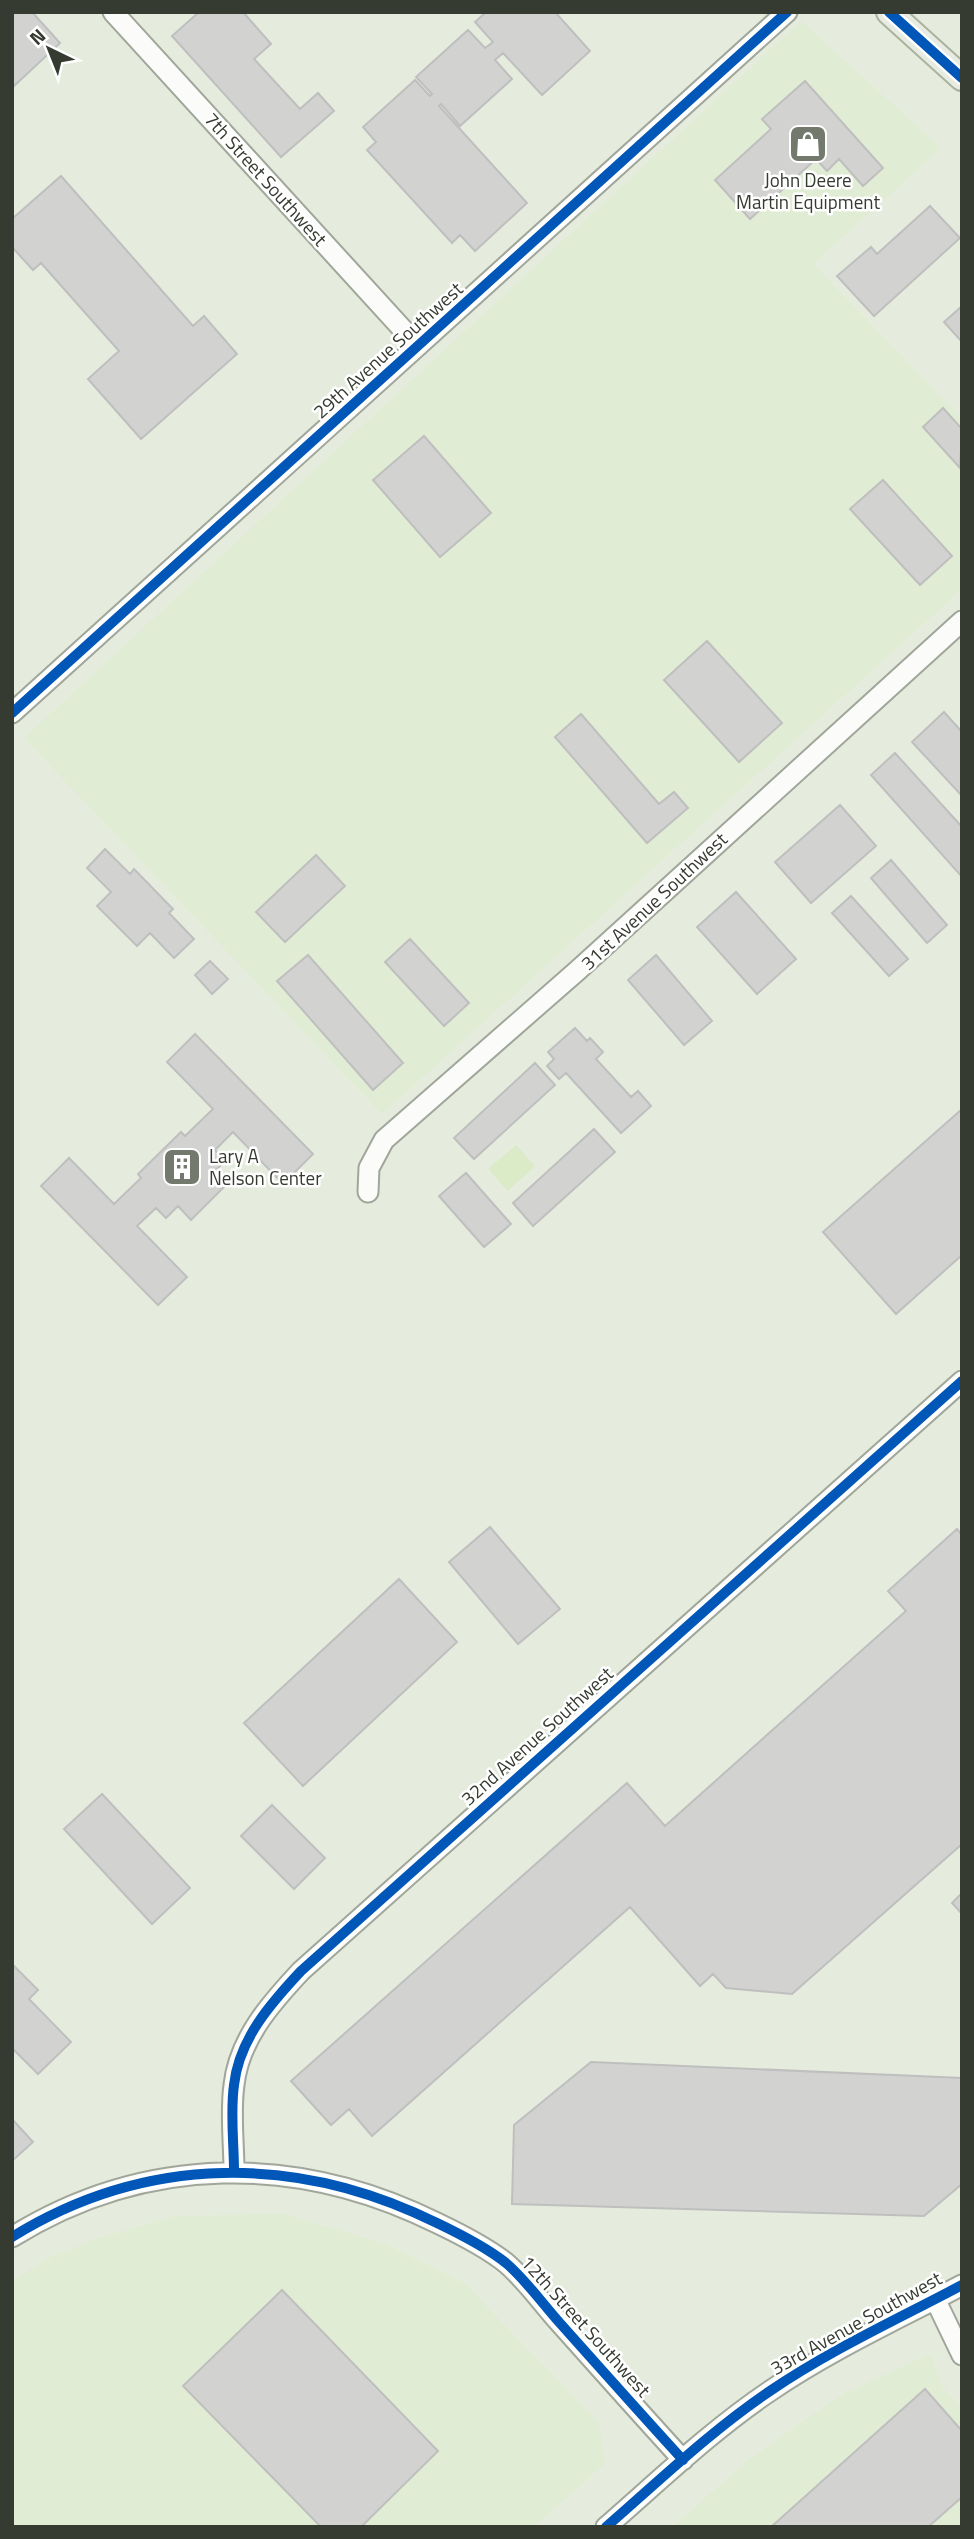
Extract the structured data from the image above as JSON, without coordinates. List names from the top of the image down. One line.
{"streets":{"street":["7th Street Southwest","29th Avenue Southwest","31st Avenue Southwest","32nd Avenue Southwest","33rd Avenue Southwest","12th Street Southwest"]},"crossings":[["7th Street Southwest","29th Avenue Southwest"],["32nd Avenue Southwest","12th Street Southwest"],["33rd Avenue Southwest","12th Street Southwest"]],"places":{"shop":["John Deere Martin Equipment"],"building":["Lary A Nelson Center"]},"north":"top left"}
